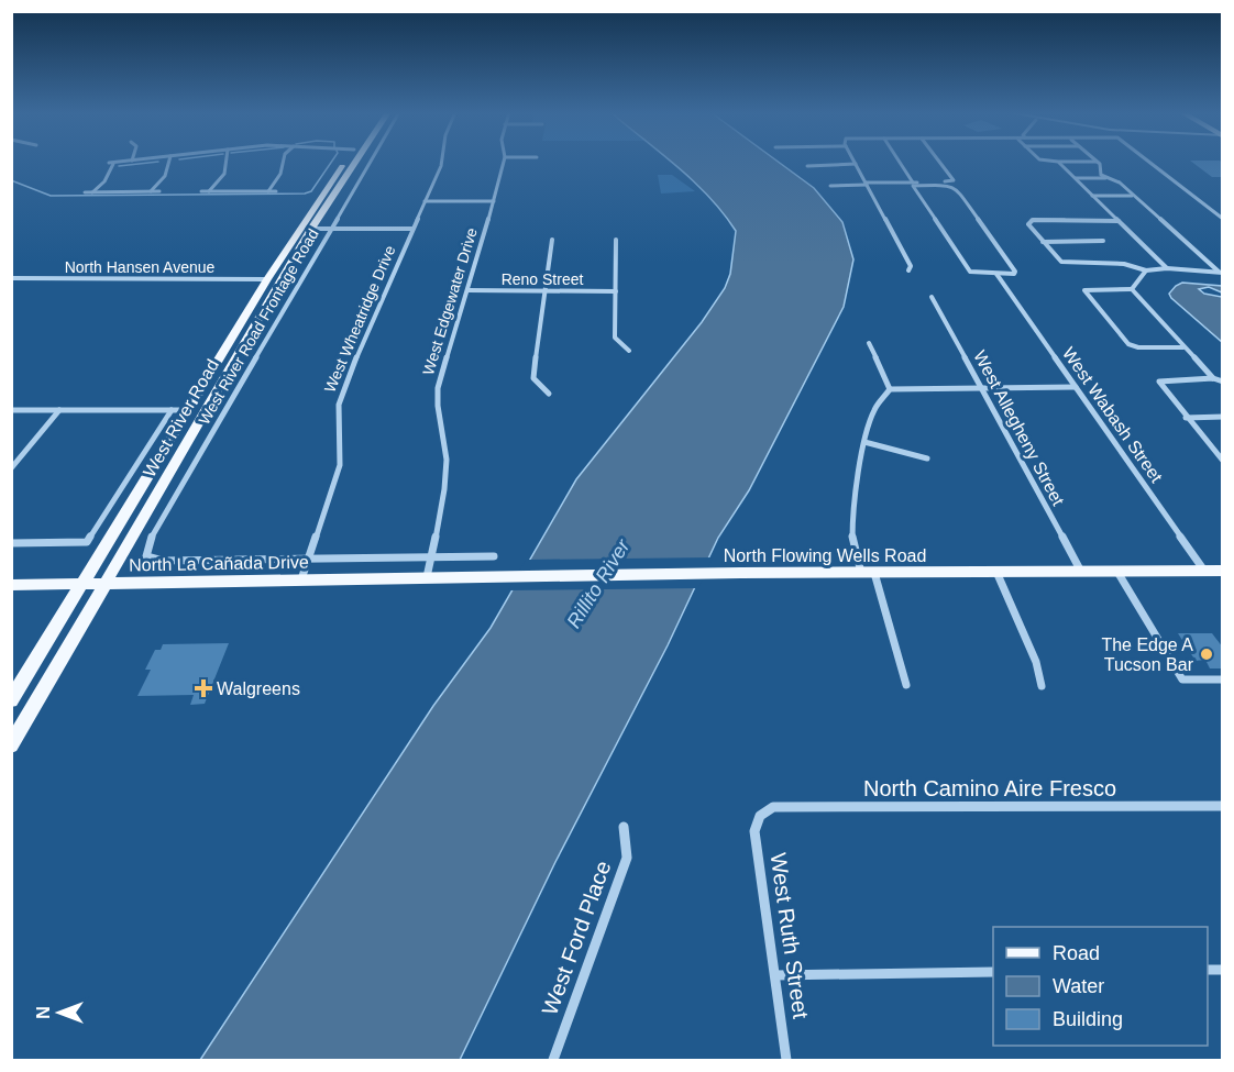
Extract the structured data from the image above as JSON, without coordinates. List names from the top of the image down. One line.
{"streets":{"main road":["West River Road","North Flowing Wells Road","North La Cañada Drive"],"street":["North Hansen Avenue","Reno Street","West Edgewater Drive","West Wheatridge Drive","West River Road Frontage Road","West Wabash Street","West Allegheny Street","North Camino Aire Fresco","West Ruth Street","West Ford Place"]},"crossings":[["North Hansen Avenue","West River Road"],["Reno Street","West Edgewater Drive"],["West Edgewater Drive","North Flowing Wells Road"],["West Edgewater Drive","North La Cañada Drive"],["West Wheatridge Drive","West River Road Frontage Road"],["West Wheatridge Drive","North La Cañada Drive"],["West Wabash Street","North Flowing Wells Road"],["West River Road","North La Cañada Drive"],["West Allegheny Street","North Flowing Wells Road"],["North Flowing Wells Road","North La Cañada Drive"],["North Camino Aire Fresco","West Ruth Street"]],"water":["Rillito River"],"places":{"other":["The Edge A Tucson Bar"],"health":["Walgreens"]},"legend":["Road","Water","Building"],"north":"left"}
